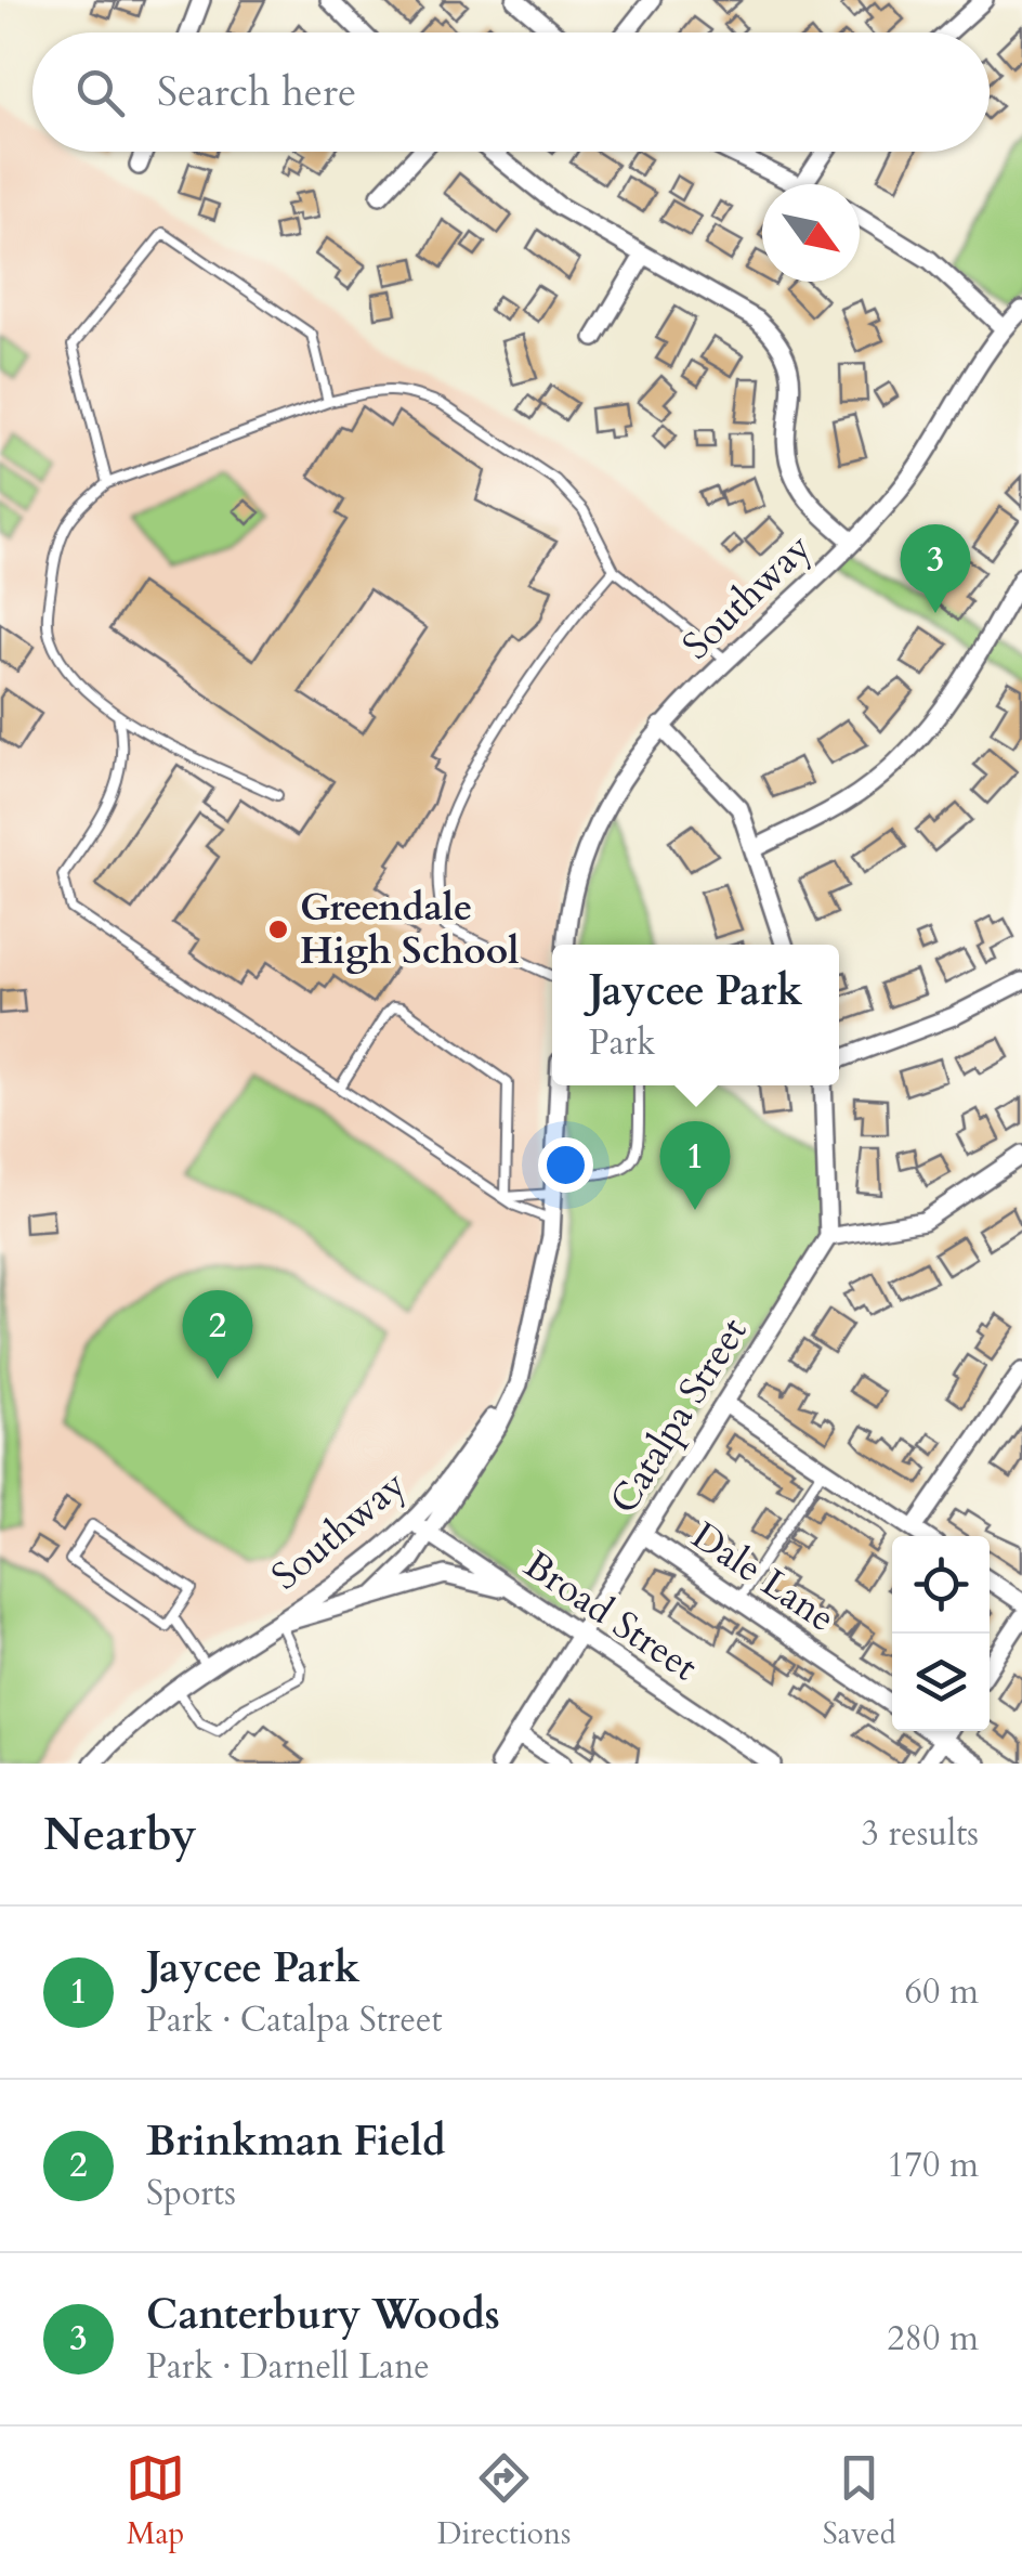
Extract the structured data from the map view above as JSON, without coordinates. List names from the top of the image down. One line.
{"streets":{"street":["Southway","Catalpa Street","Dale Lane","Broad Street"]},"crossings":[["Southway","Broad Street"],["Catalpa Street","Dale Lane"],["Catalpa Street","Broad Street"]],"places":["Greendale High School"],"north":"bottom right","page":{"search":"Search here","pins":["3","1","2"],"popup":["Jaycee Park","Park"],"heading":["Nearby","3 results"],"list":[{"mark":"1","name":"Jaycee Park","note":"Park · Catalpa Street","value":"60 m"},{"mark":"2","name":"Brinkman Field","note":"Sports","value":"170 m"},{"mark":"3","name":"Canterbury Woods","note":"Park · Darnell Lane","value":"280 m"}],"nav":["Map","Directions","Saved"]}}
